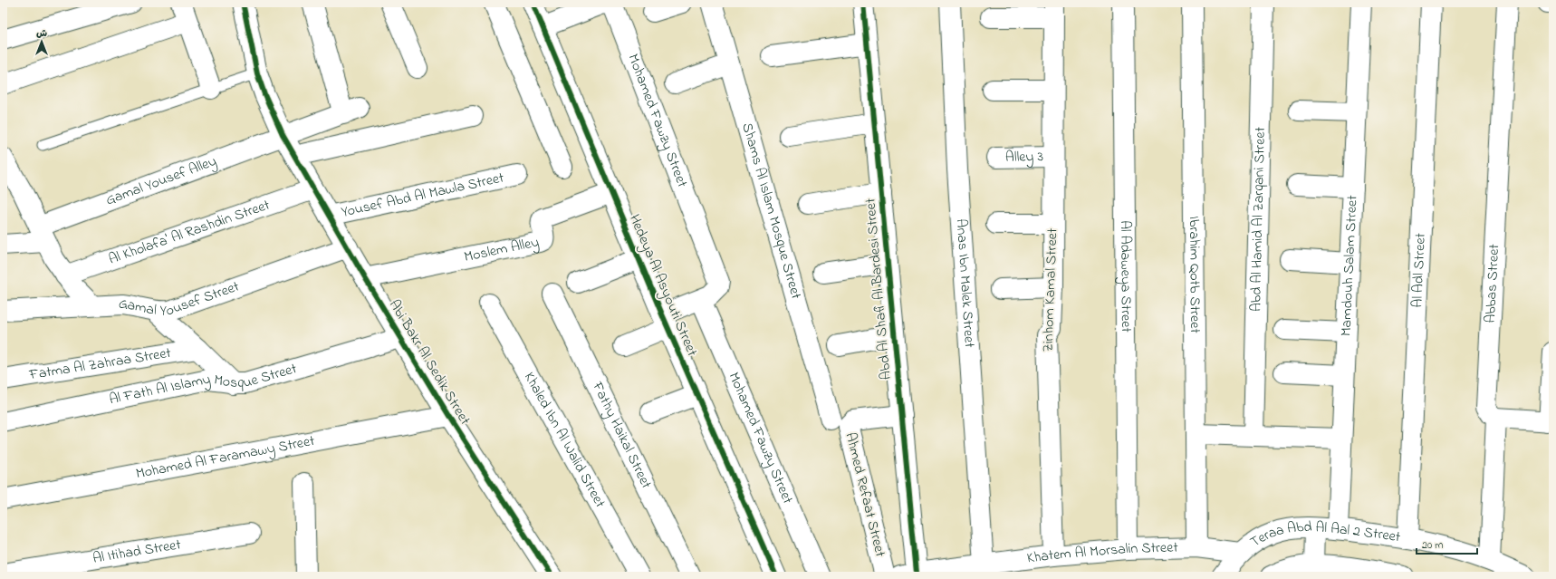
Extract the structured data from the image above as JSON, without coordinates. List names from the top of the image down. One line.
{"streets":{"street":["Mohamed Fawzy Street","Alley 3","Gamal Yousef Alley","Yousef Abd Al Mawla Street","Shams Al Islam Mosque Street","Abd Al Hamid Al Zarqani Street","Al Kholafa' Al Rashdin Street","Moslem Alley","Mamdouh Salam Street","Al Adl Street","Ibrahim Qotb Street","Al Adaweya Street","Anas Ibn Malek Street","Abbas Street","Hedeya Al Asyouti Street","Abd Al Shafi Al Bardesi Street","Zinhom Kamal Street","Gamal Yousef Street","Abi Bakr Al Sedik Street","Fatma Al Zahraa Street","Al Fath Al Islamy Mosque Street","Fathy Haikal Street","Khaled Ibn Al Walid Street","Mohamed Al Faramawy Street","Ahmed Refaat Street","Teraa Abd Al Aal 2 Street","Al Itihad Street","Khatem Al Morsalin Street"]},"crossings":[["Mohamed Fawzy Street","Hedeya Al Asyouti Street"],["Alley 3","Zinhom Kamal Street"],["Gamal Yousef Alley","Abi Bakr Al Sedik Street"],["Yousef Abd Al Mawla Street","Abi Bakr Al Sedik Street"],["Al Kholafa' Al Rashdin Street","Abi Bakr Al Sedik Street"],["Moslem Alley","Hedeya Al Asyouti Street"],["Moslem Alley","Abi Bakr Al Sedik Street"],["Mamdouh Salam Street","Teraa Abd Al Aal 2 Street"],["Al Adl Street","Teraa Abd Al Aal 2 Street"],["Ibrahim Qotb Street","Khatem Al Morsalin Street"],["Al Adaweya Street","Khatem Al Morsalin Street"],["Anas Ibn Malek Street","Khatem Al Morsalin Street"],["Abd Al Shafi Al Bardesi Street","Ahmed Refaat Street"],["Abd Al Shafi Al Bardesi Street","Khatem Al Morsalin Street"],["Zinhom Kamal Street","Khatem Al Morsalin Street"],["Gamal Yousef Street","Abi Bakr Al Sedik Street"],["Abi Bakr Al Sedik Street","Al Fath Al Islamy Mosque Street"],["Abi Bakr Al Sedik Street","Mohamed Al Faramawy Street"],["Teraa Abd Al Aal 2 Street","Khatem Al Morsalin Street"]],"scale_bar":"20 m","north":"top"}
